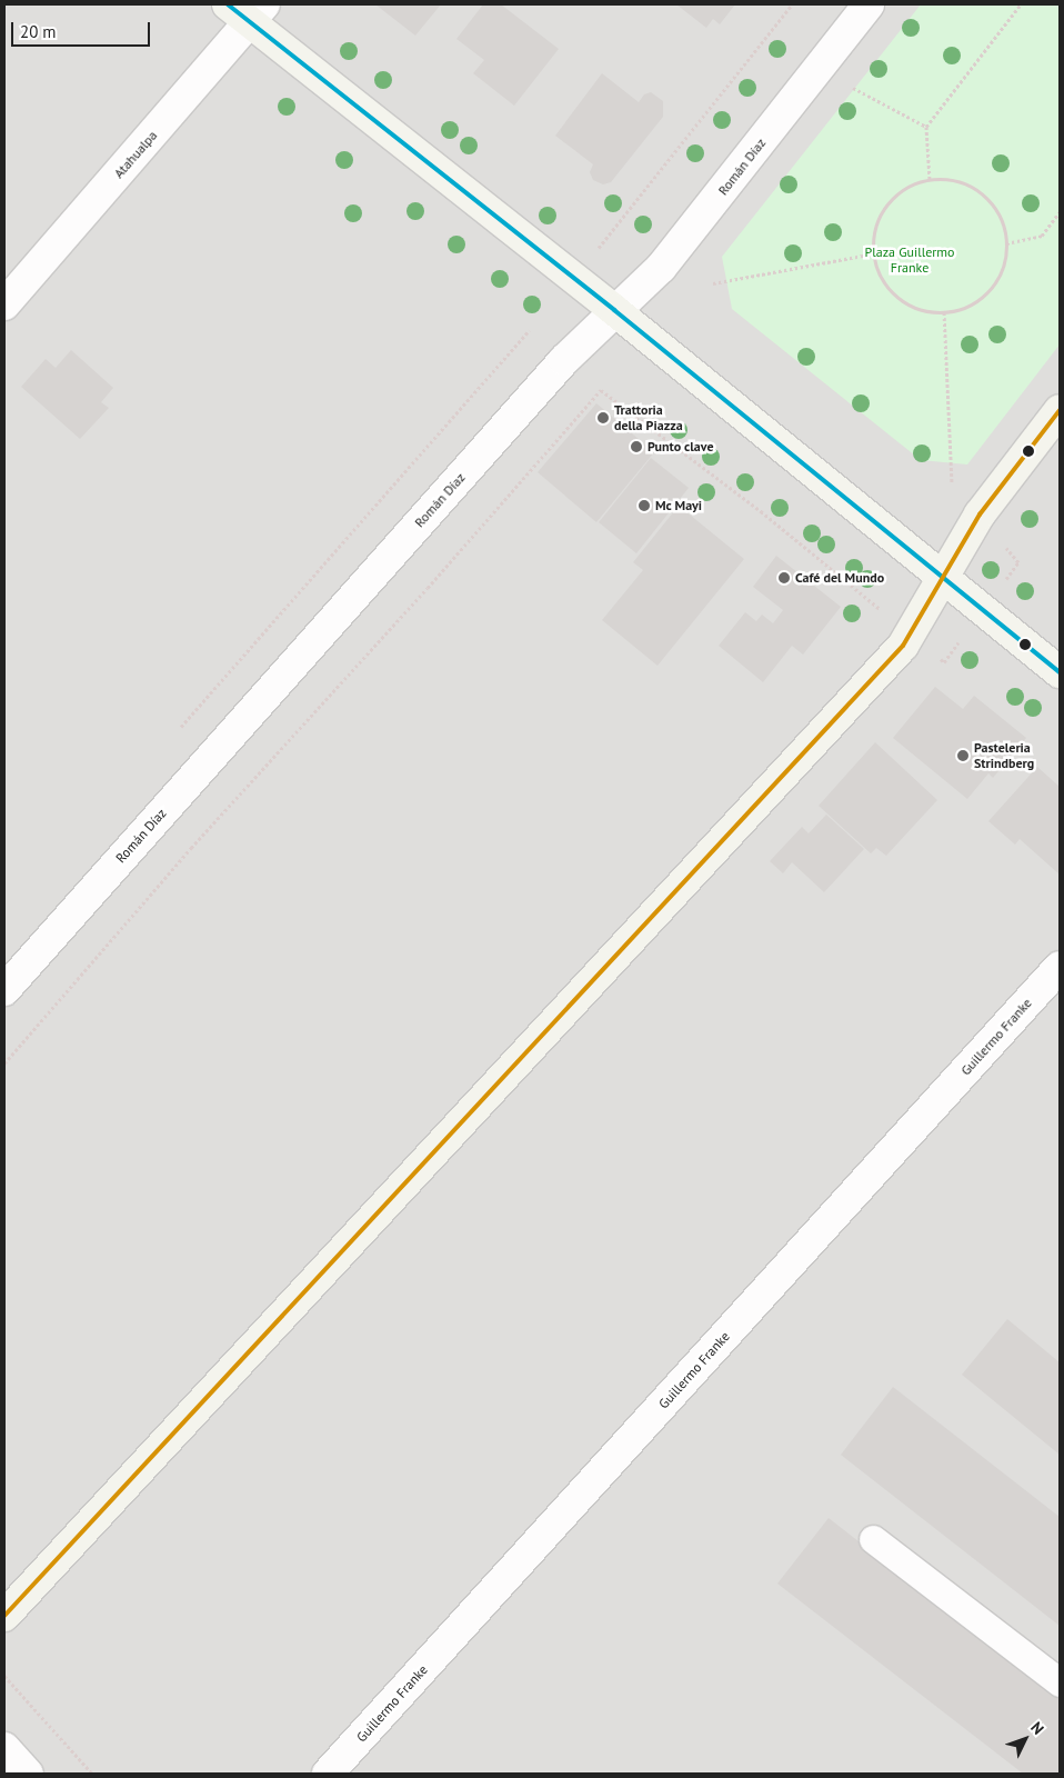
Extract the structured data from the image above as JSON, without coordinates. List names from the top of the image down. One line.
{"streets":{"street":["Atahualpa","Román Díaz","Guillermo Franke"]},"parks":["Plaza Guillermo Franke"],"places":["Trattoria della Piazza","Punto clave","Mc Mayi","Café del Mundo","Pasteleria Strindberg"],"scale_bar":"20 m","north":"top right"}
